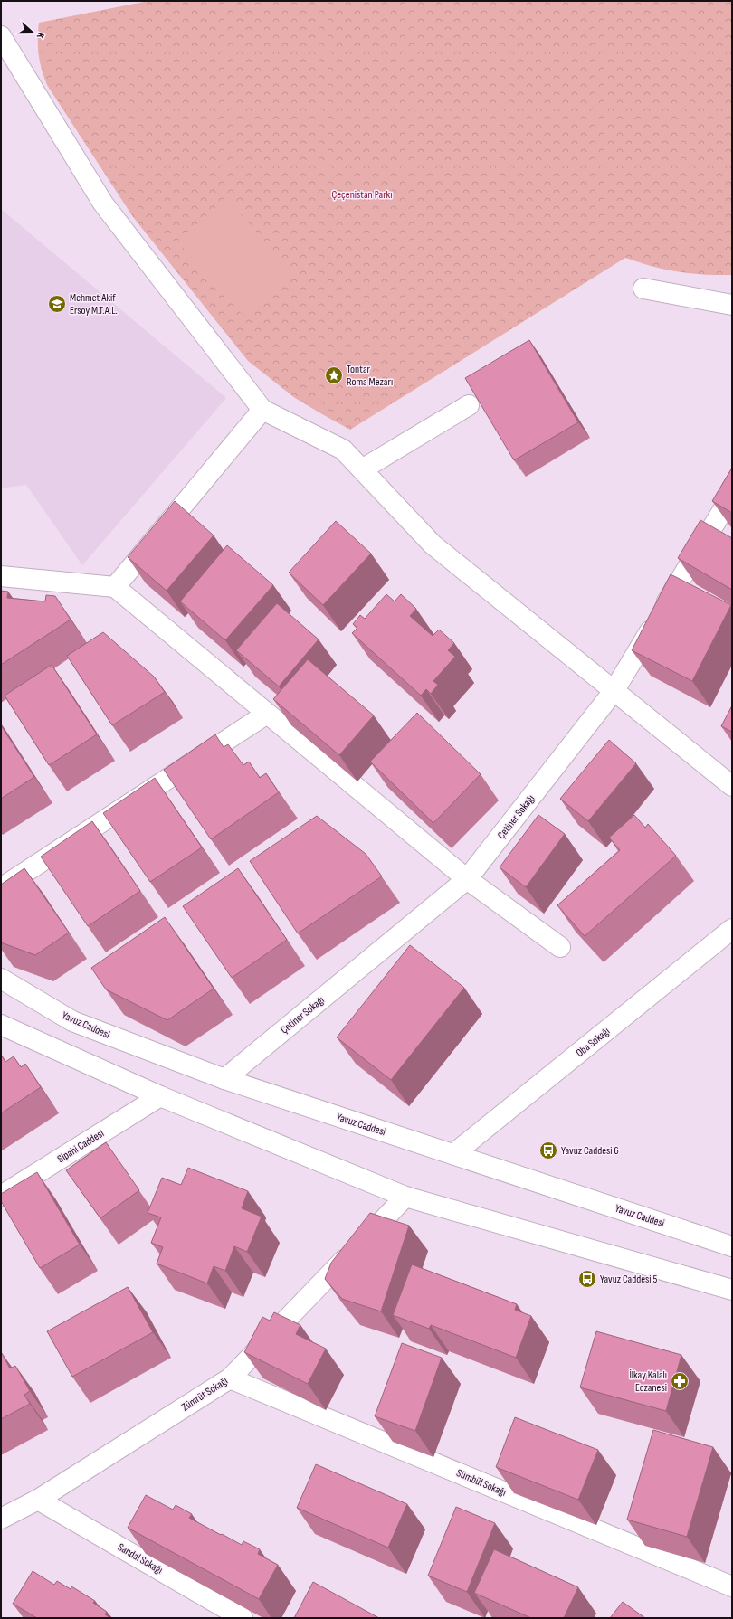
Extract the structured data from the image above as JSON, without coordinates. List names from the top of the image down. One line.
{"streets":{"street":["Çetiner Sokağı","Yavuz Caddesi","Oba Sokağı","Sipahi Caddesi","Zümrüt Sokağı","Sümbül Sokağı","Sandal Sokağı"]},"crossings":[["Çetiner Sokağı","Yavuz Caddesi"],["Yavuz Caddesi","Oba Sokağı"],["Zümrüt Sokağı","Sümbül Sokağı"],["Zümrüt Sokağı","Sandal Sokağı"]],"parks":["Çeçenistan Parkı"],"places":{"school or university":["Mehmet Akif Ersoy M.T.A.L."],"place":["Tontar Roma Mezarı"],"bus stop":["Yavuz Caddesi 6","Yavuz Caddesi 5"],"pharmacy":["İlkay Kalalı Eczanesi"]},"north":"right"}
